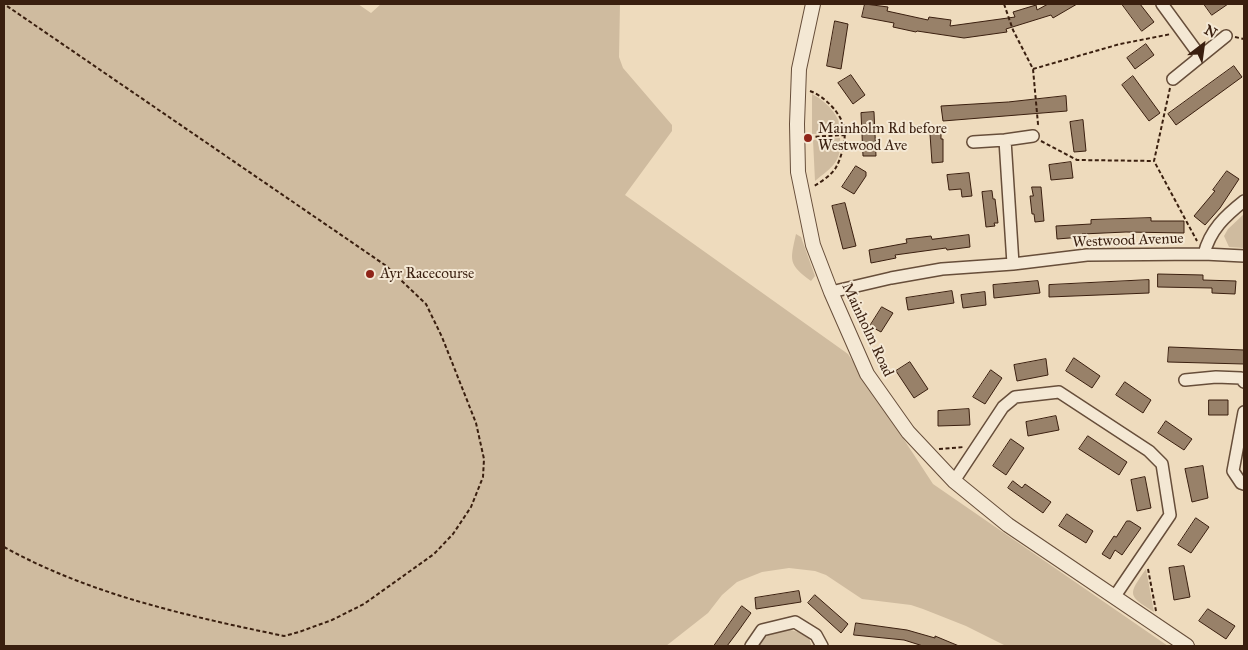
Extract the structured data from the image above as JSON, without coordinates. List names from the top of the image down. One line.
{"streets":{"street":["Westwood Avenue","Mainholm Road"]},"crossings":[["Westwood Avenue","Mainholm Road"]],"places":["Mainholm Rd before Westwood Ave","Ayr Racecourse"],"north":"top right"}
